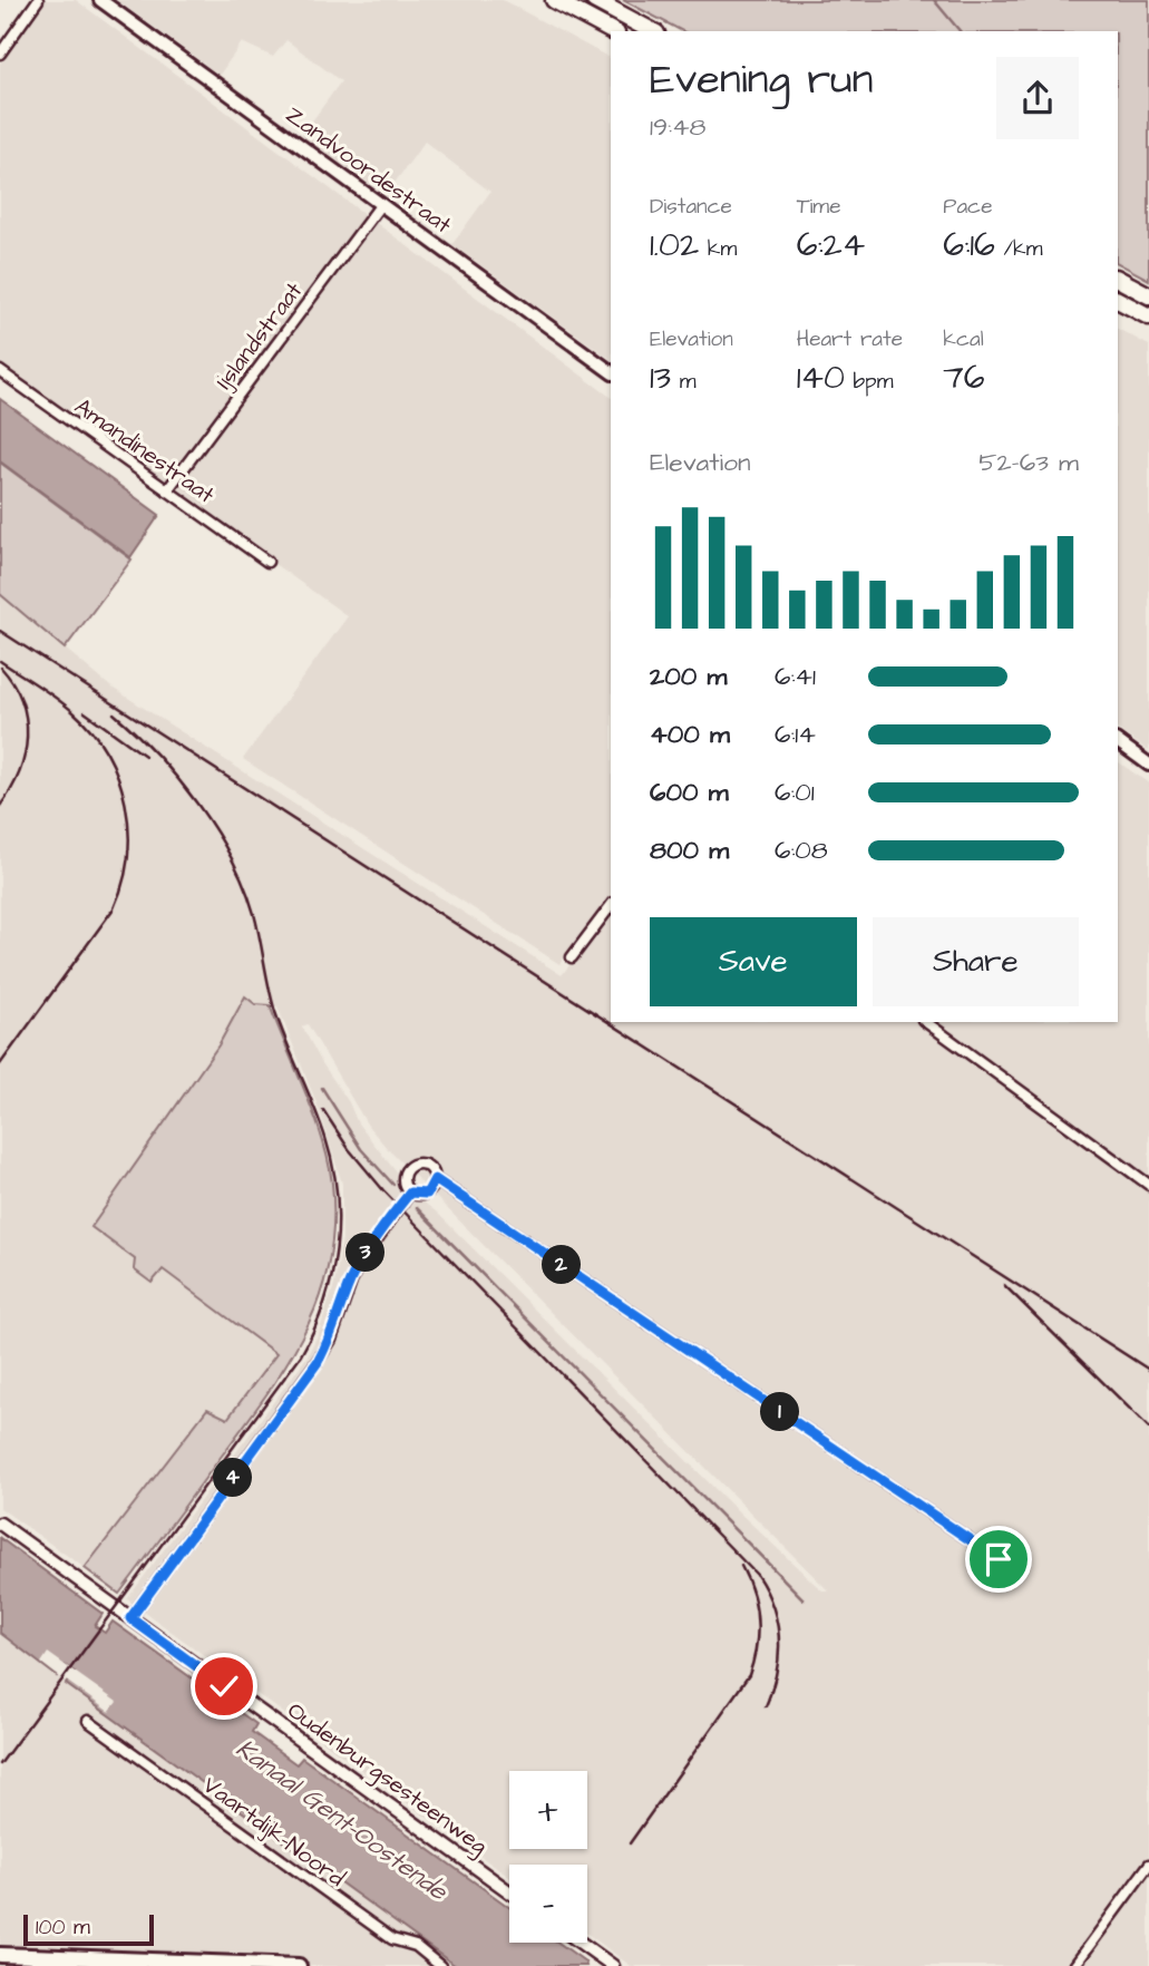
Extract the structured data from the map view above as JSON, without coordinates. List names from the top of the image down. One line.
{"streets":{"main road":["Zandvoordestraat"],"street":["Ijslandstraat","Amandinestraat","Oudenburgsesteenweg","Vaartdijk-Noord"]},"crossings":[["Zandvoordestraat","Ijslandstraat"],["Ijslandstraat","Amandinestraat"]],"water":["Kanaal Gent-Oostende"],"scale_bar":"100 m","page":{"heading":["Evening run","19:48"],"stats":[["Distance","1.02 km"],["Time","6:24"],["Pace","6:16 /km"],["Elevation","13 m"],["Heart rate","140 bpm"],["kcal","76"]],"chart":["Elevation","52–63 m"],"list":[{"name":"200 m","note":"6:41"},{"name":"400 m","note":"6:14"},{"name":"600 m","note":"6:01"},{"name":"800 m","note":"6:08"}],"buttons":["Save","Share"],"pins":["3","2","1","4"],"map_buttons":["+","−"],"scale":"100 m"}}
